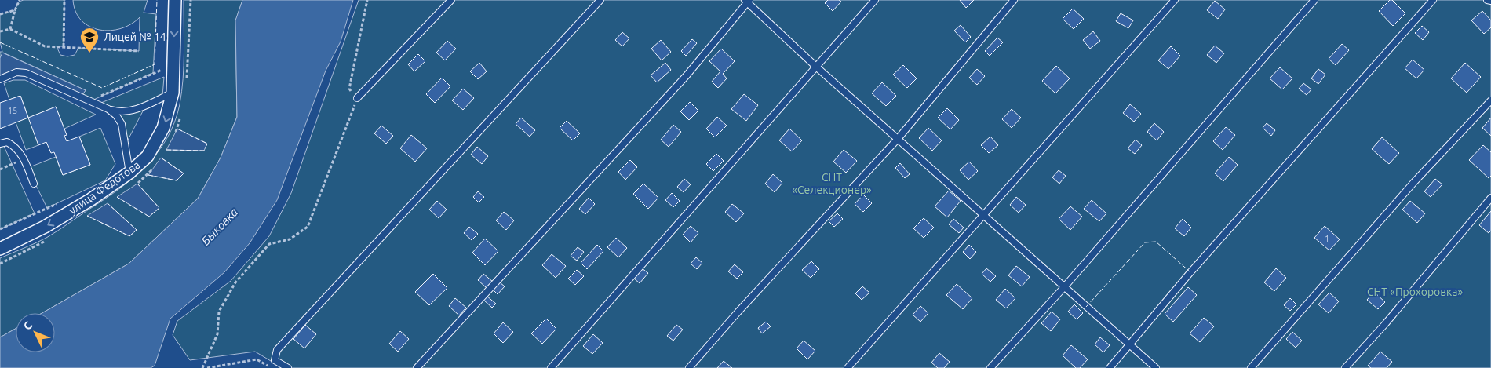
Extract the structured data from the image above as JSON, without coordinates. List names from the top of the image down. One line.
{"streets":{"street":["улица Федотова"]},"one_way":["улица Федотова"],"water":["Быковка"],"parks":["СНТ «Селекционер»","СНТ «Прохоровка»"],"places":{"school or university":["Лицей № 14"]},"house_numbers":["15","1"],"north":"top left"}
